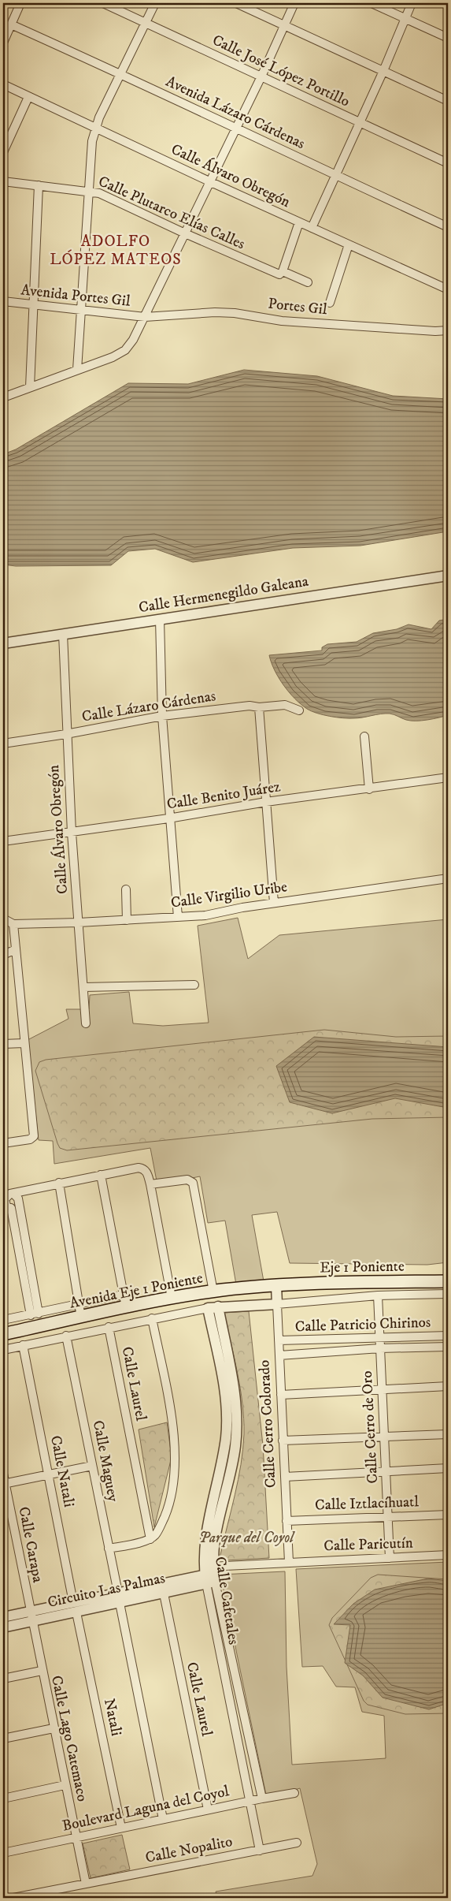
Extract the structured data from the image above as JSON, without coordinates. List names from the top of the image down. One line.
{"streets":{"main road":["Eje 1 Poniente","Avenida Eje 1 Poniente"],"street":["Calle José López Portillo","Avenida Lázaro Cárdenas","Calle Álvaro Obregón","Calle Plutarco Elías Calles","Avenida Portes Gil","Portes Gil","Calle Hermenegildo Galeana","Calle Lázaro Cárdenas","Calle Benito Juárez","Calle Virgilio Uribe","Calle Patricio Chirinos","Calle Laurel","Calle Cerro Colorado","Calle Cerro de Oro","Calle Maguey","Calle Natali","Calle Iztlacíhuatl","Calle Carapa","Calle Paricutín","Circuito Las Palmas","Calle Cafetales","Natali","Calle Lago Catemaco","Boulevard Laguna del Coyol","Calle Nopalito"]},"crossings":[["Calle Álvaro Obregón","Calle Hermenegildo Galeana"],["Calle Álvaro Obregón","Calle Lázaro Cárdenas"],["Calle Álvaro Obregón","Calle Benito Juárez"],["Calle Álvaro Obregón","Calle Virgilio Uribe"],["Avenida Portes Gil","Portes Gil"],["Eje 1 Poniente","Avenida Eje 1 Poniente"],["Eje 1 Poniente","Calle Cerro Colorado"],["Avenida Eje 1 Poniente","Calle Laurel"],["Avenida Eje 1 Poniente","Calle Cerro Colorado"],["Avenida Eje 1 Poniente","Calle Maguey"],["Avenida Eje 1 Poniente","Calle Natali"],["Avenida Eje 1 Poniente","Calle Cafetales"],["Calle Patricio Chirinos","Calle Cerro Colorado"],["Calle Patricio Chirinos","Calle Cerro de Oro"],["Calle Laurel","Circuito Las Palmas"],["Calle Laurel","Boulevard Laguna del Coyol"],["Calle Cerro Colorado","Calle Iztlacíhuatl"],["Calle Cerro Colorado","Calle Paricutín"],["Calle Cerro de Oro","Calle Iztlacíhuatl"],["Calle Cerro de Oro","Calle Paricutín"],["Calle Maguey","Circuito Las Palmas"],["Calle Natali","Circuito Las Palmas"],["Calle Carapa","Circuito Las Palmas"],["Calle Carapa","Calle Lago Catemaco"],["Calle Paricutín","Circuito Las Palmas"],["Calle Paricutín","Calle Cafetales"],["Circuito Las Palmas","Calle Cafetales"],["Circuito Las Palmas","Natali"],["Circuito Las Palmas","Calle Lago Catemaco"],["Calle Cafetales","Boulevard Laguna del Coyol"],["Calle Cafetales","Calle Nopalito"],["Natali","Boulevard Laguna del Coyol"],["Calle Lago Catemaco","Boulevard Laguna del Coyol"],["Calle Lago Catemaco","Calle Nopalito"]],"districts":["ADOLFO LÓPEZ MATEOS"],"parks":["Parque del Coyol"]}
